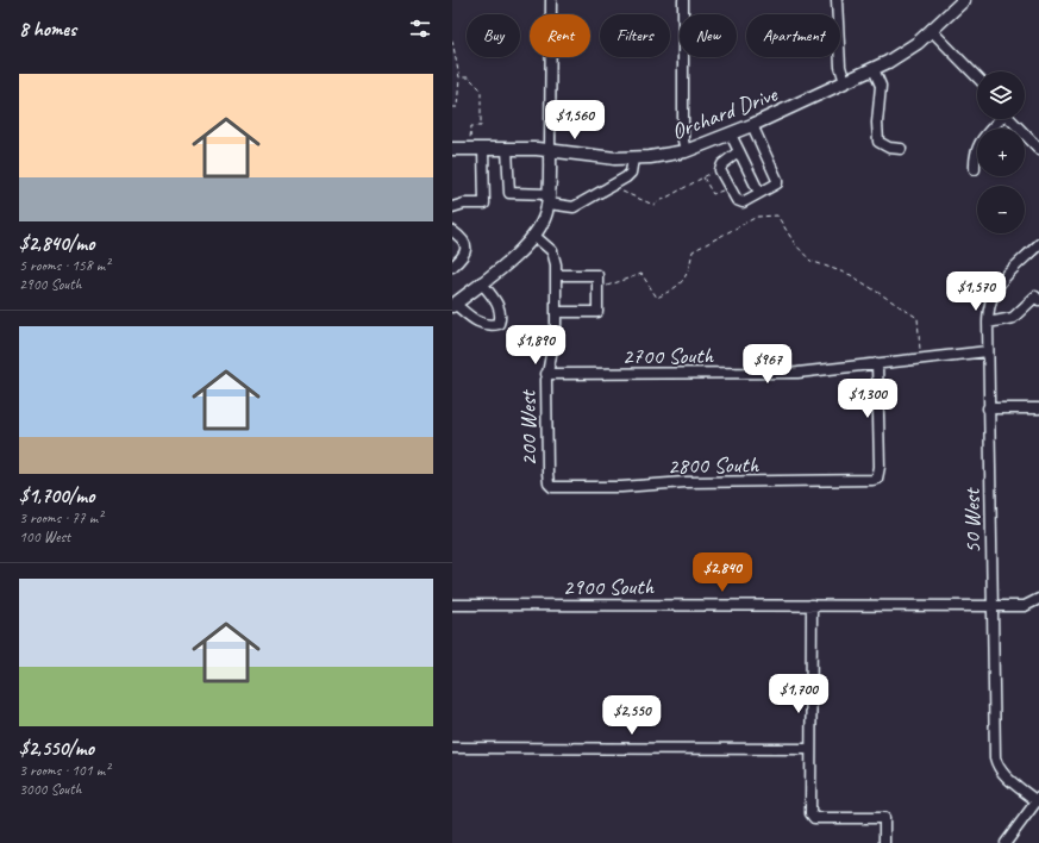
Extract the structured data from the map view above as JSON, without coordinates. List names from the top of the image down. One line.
{"streets":{"main road":["Orchard Drive"],"street":["2700 South","200 West","2800 South","50 West","2900 South"]},"crossings":[["2700 South","200 West"],["2700 South","2800 South"],["2700 South","50 West"],["200 West","2800 South"],["50 West","2900 South"]],"page":{"heading":"8 homes","chip":["Buy","Rent","Filters","New","Apartment"],"list":[{"name":"$2,840/mo","note":"5 rooms · 158 m² · 2900 South"},{"name":"$1,700/mo","note":"3 rooms · 77 m² · 100 West"},{"name":"$2,550/mo","note":"3 rooms · 101 m² · 3000 South"}],"map_buttons":["+","−"],"price":["$1,560","$1,570","$1,890","$967","$1,300","$2,840","$1,700","$2,550"]}}
